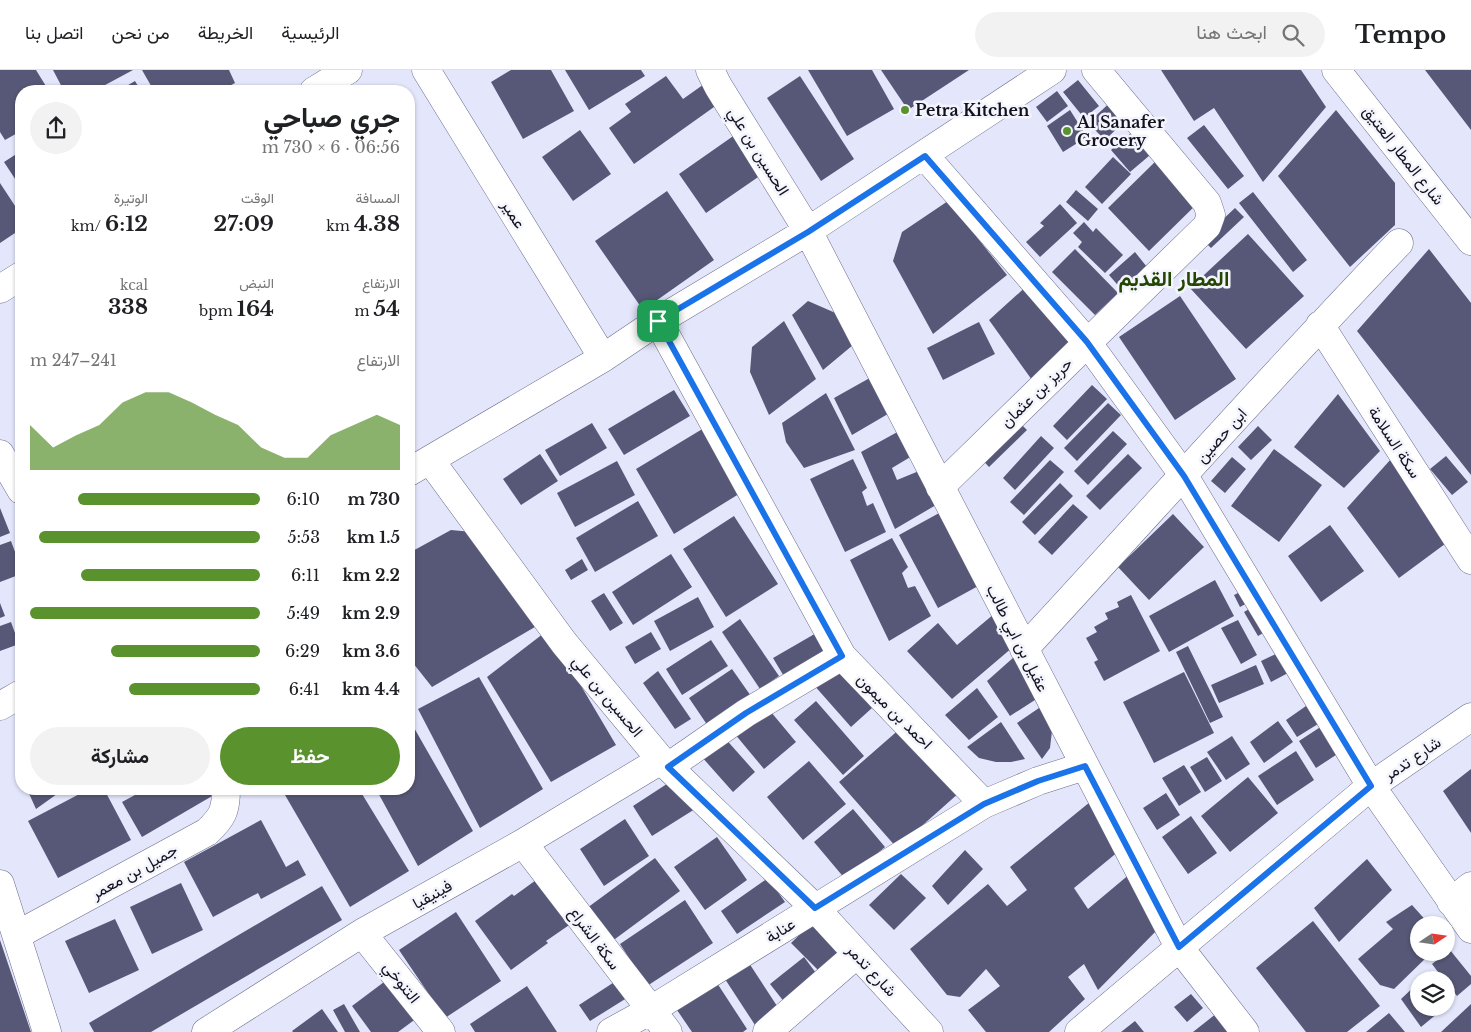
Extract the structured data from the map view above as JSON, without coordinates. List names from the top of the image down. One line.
{"streets":{"street":["الحسين بن علي","شارع المطار العتيق","عمير","حريز بن عثمان","ابن حصين","سكة السلامة","عقيل بن ابي طالب","احمد بن ميمون","شارع تدمر","جميل بن معمر","فينيقيا","عنابة","سكة الشراع","التنوخي"]},"crossings":[["الحسين بن علي","عمير"],["الحسين بن علي","عقيل بن ابي طالب"],["الحسين بن علي","احمد بن ميمون"],["الحسين بن علي","شارع تدمر"],["الحسين بن علي","فينيقيا"],["الحسين بن علي","عنابة"],["حريز بن عثمان","عقيل بن ابي طالب"],["ابن حصين","سكة السلامة"],["ابن حصين","عقيل بن ابي طالب"],["عقيل بن ابي طالب","شارع تدمر"],["عقيل بن ابي طالب","عنابة"],["احمد بن ميمون","فينيقيا"],["احمد بن ميمون","عنابة"],["شارع تدمر","عنابة"],["فينيقيا","سكة الشراع"],["فينيقيا","التنوخي"],["عنابة","سكة الشراع"]],"districts":["المطار القديم"],"places":["Petra Kitchen","Al Sanafer Grocery"],"north":"right","page":{"header":"Tempo","search":"ابحث هنا","nav":["الرئيسية","الخريطة","من نحن","اتصل بنا"],"heading":["جري صباحي","06:56 · 6 × 730 m"],"stats":[["المسافة","4.38 km"],["الوقت","27:09"],["الوتيرة","6:12 /km"],["الارتفاع","54 m"],["النبض","164 bpm"],["kcal","338"]],"chart":["الارتفاع","241–247 m"],"list":[{"name":"730 m","note":"6:10"},{"name":"1.5 km","note":"5:53"},{"name":"2.2 km","note":"6:11"},{"name":"2.9 km","note":"5:49"},{"name":"3.6 km","note":"6:29"},{"name":"4.4 km","note":"6:41"}],"buttons":["حفظ","مشاركة"]}}
